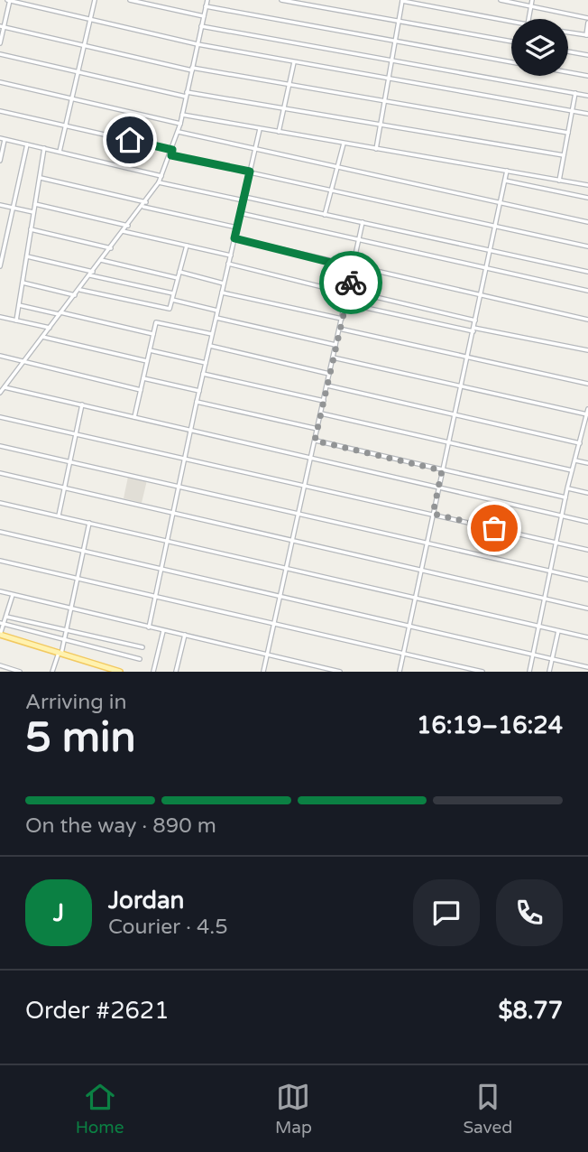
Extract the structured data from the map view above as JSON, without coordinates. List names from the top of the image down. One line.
{"page":{"heading":["5 min","Arriving in","16:19–16:24"],"panel":["Jordan","Courier · 4.5","Order #2621","$8.77"],"bar":"On the way · 890 m","round":"J","tabs":["Home","Map","Saved"]}}
